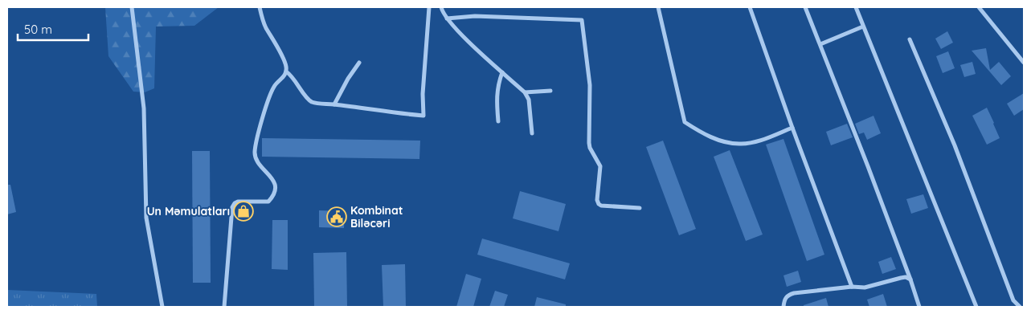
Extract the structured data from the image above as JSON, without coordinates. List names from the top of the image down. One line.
{"places":{"shop":["Un Məmulatları"],"public building":["Kombinat Biləcəri"]},"scale_bar":"50 m"}
